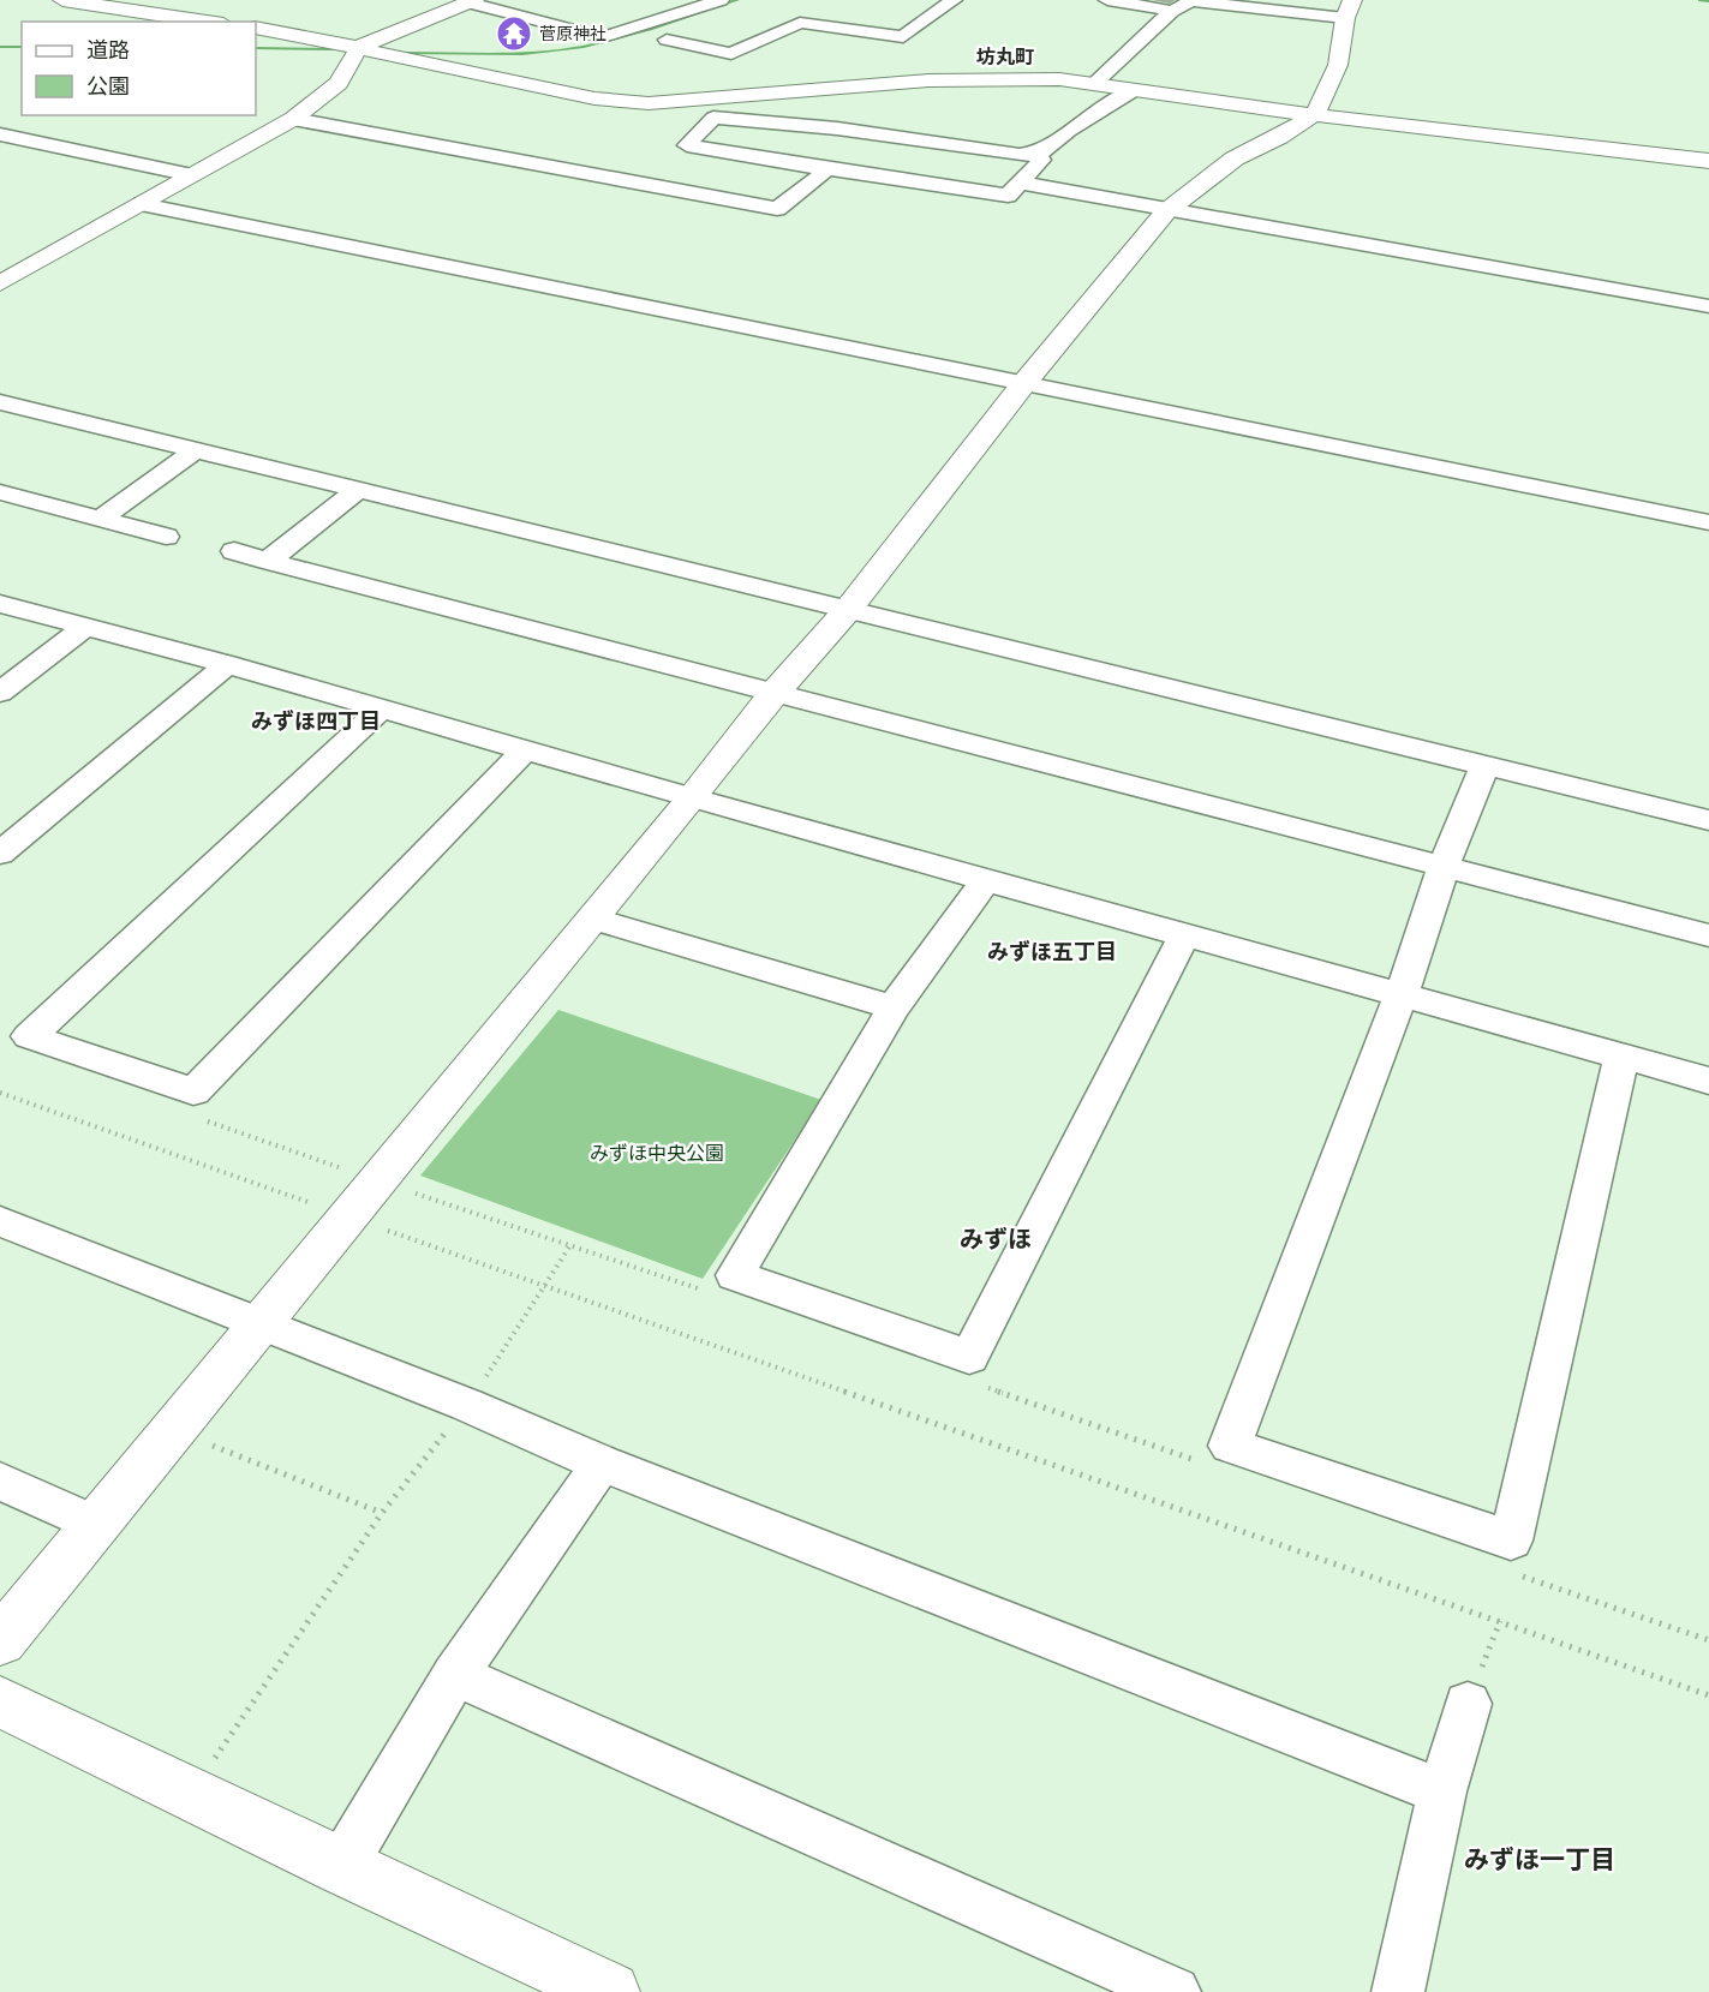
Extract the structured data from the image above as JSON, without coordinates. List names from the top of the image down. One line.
{"districts":["坊丸町","みずほ四丁目","みずほ五丁目","みずほ","みずほ一丁目"],"parks":["みずほ中央公園"],"places":{"temple":["菅原神社"]},"legend":["道路","公園"]}
